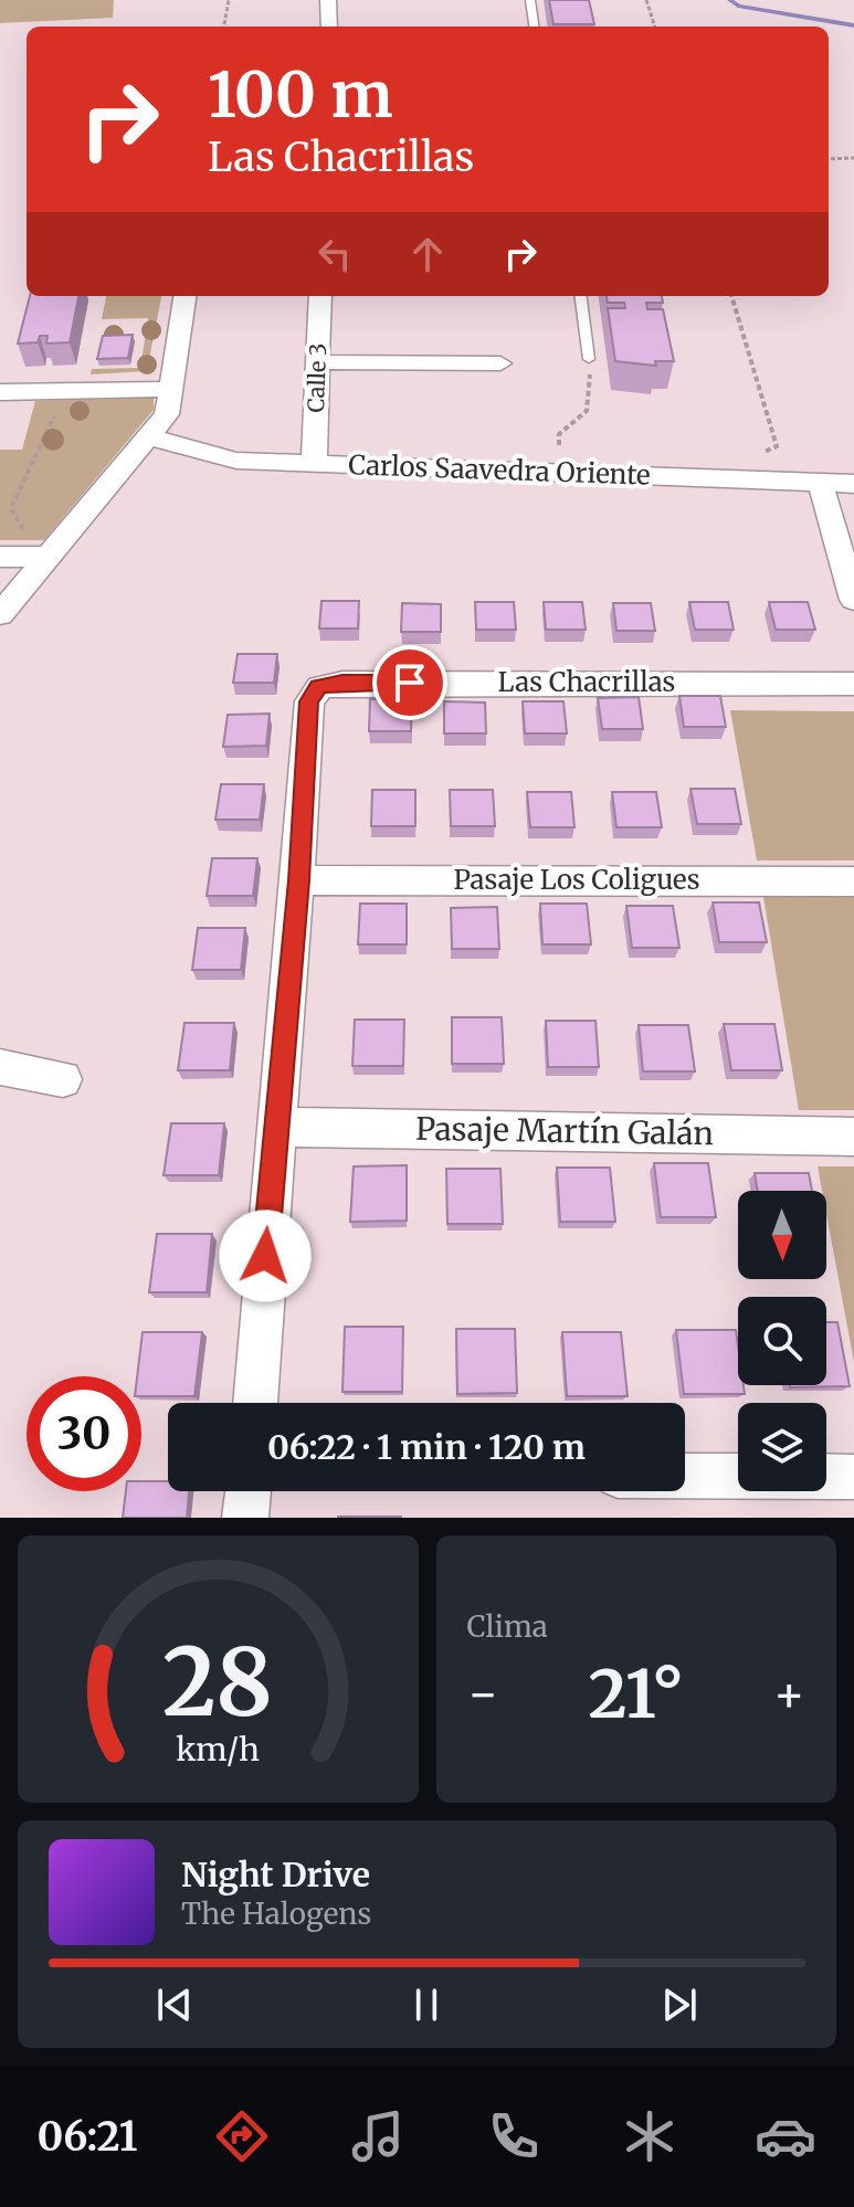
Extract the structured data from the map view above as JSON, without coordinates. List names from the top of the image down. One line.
{"streets":{"street":["Calle 3","Carlos Saavedra Oriente","Las Chacrillas","Pasaje Los Coligues","Pasaje Martín Galán"]},"crossings":[["Calle 3","Carlos Saavedra Oriente"],["Las Chacrillas","Pasaje Los Coligues"]],"north":"bottom","page":{"turn":["100 m","Las Chacrillas"],"limit":"30","trip":"06:22 · 1 min · 120 m","tile":"Clima","heat":["−","21°","+"],"song":["Night Drive","The Halogens"],"tabs":"06:21","gauge":["28","km/h"]}}
